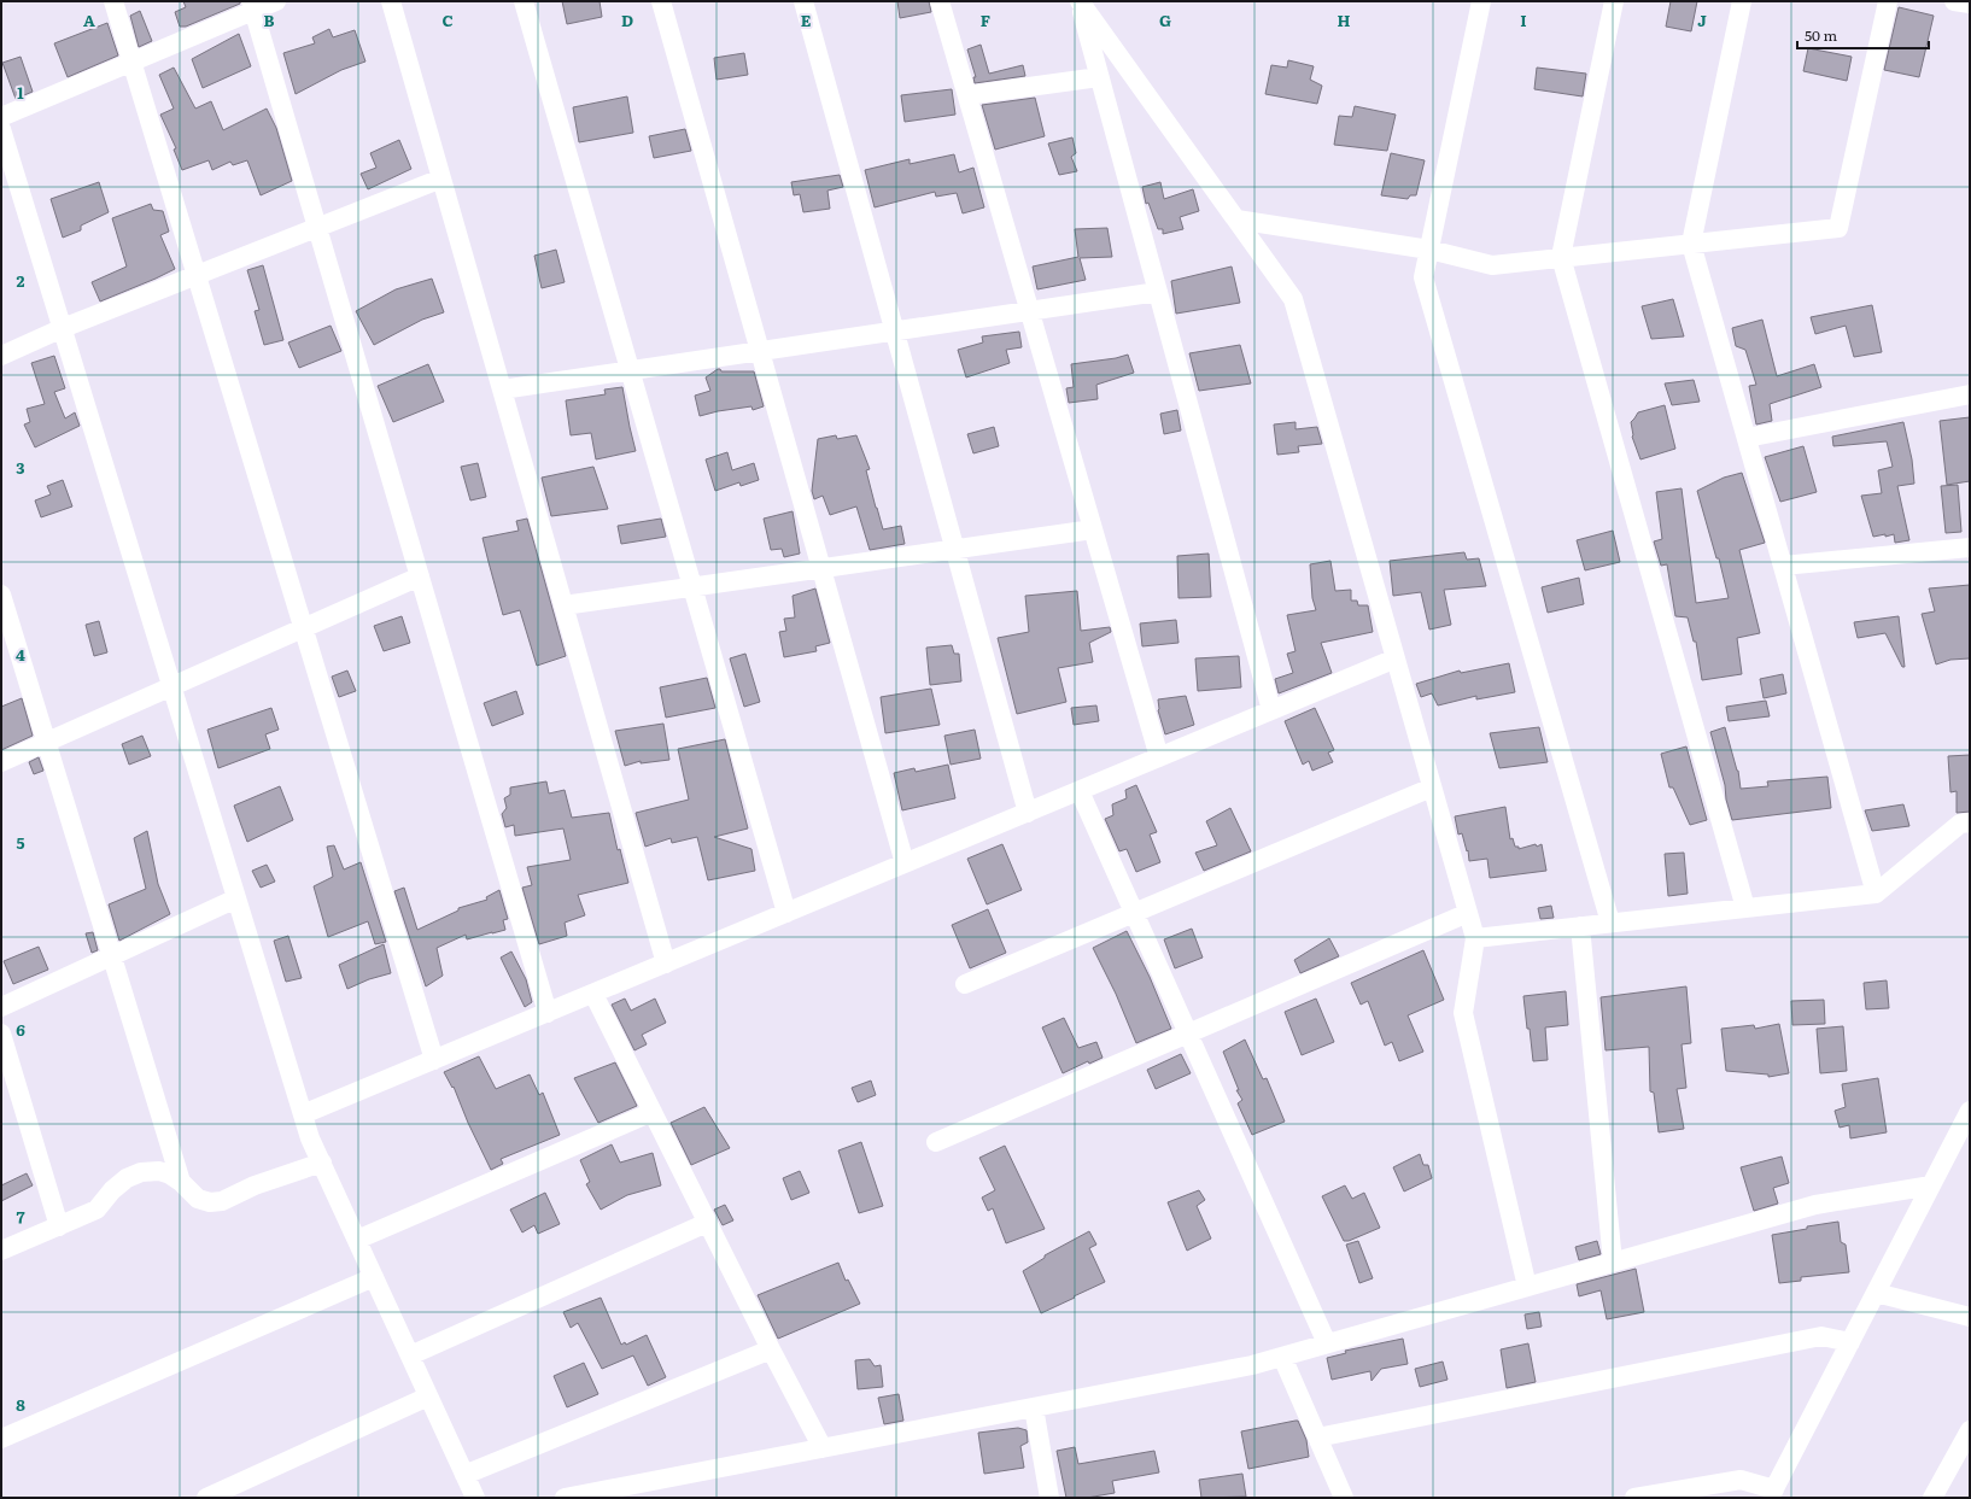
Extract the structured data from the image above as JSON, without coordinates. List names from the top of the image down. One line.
{"scale_bar":"50 m","grid":{"columns":["A","B","C","D","E","F","G","H","I","J"],"rows":["1","2","3","4","5","6","7","8"]}}
